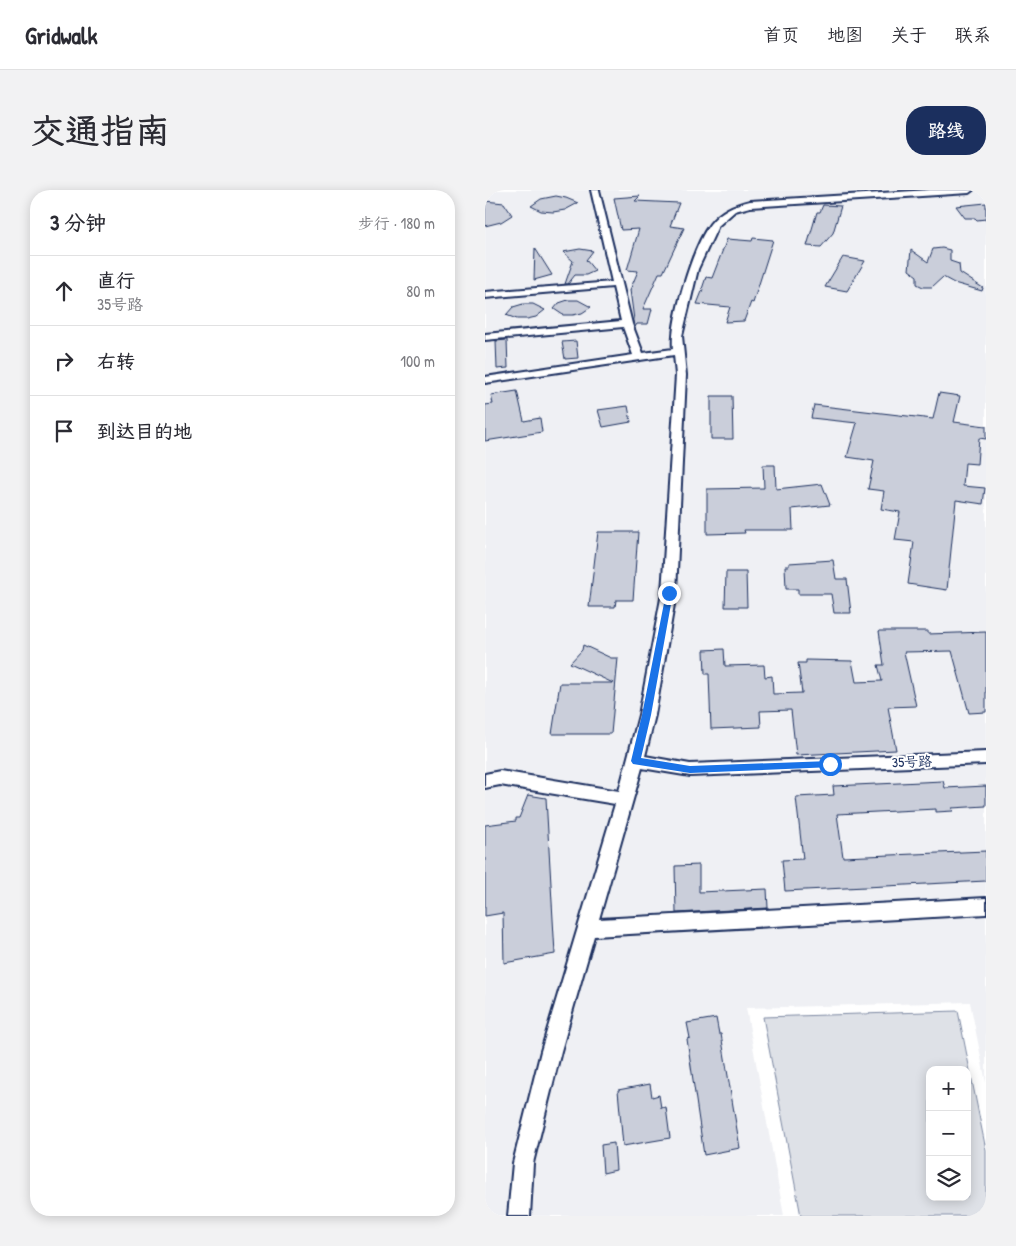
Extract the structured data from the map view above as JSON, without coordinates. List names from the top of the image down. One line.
{"streets":{"street":["35号路"]},"page":{"header":"Gridwalk","nav":["首页","地图","关于","联系"],"buttons":"路线","title":"交通指南","heading":["3 分钟","步行 · 180 m"],"list":[["直行","35号路","80 m"],["右转","100 m"],"到达目的地"],"map_buttons":["+","−"]}}
